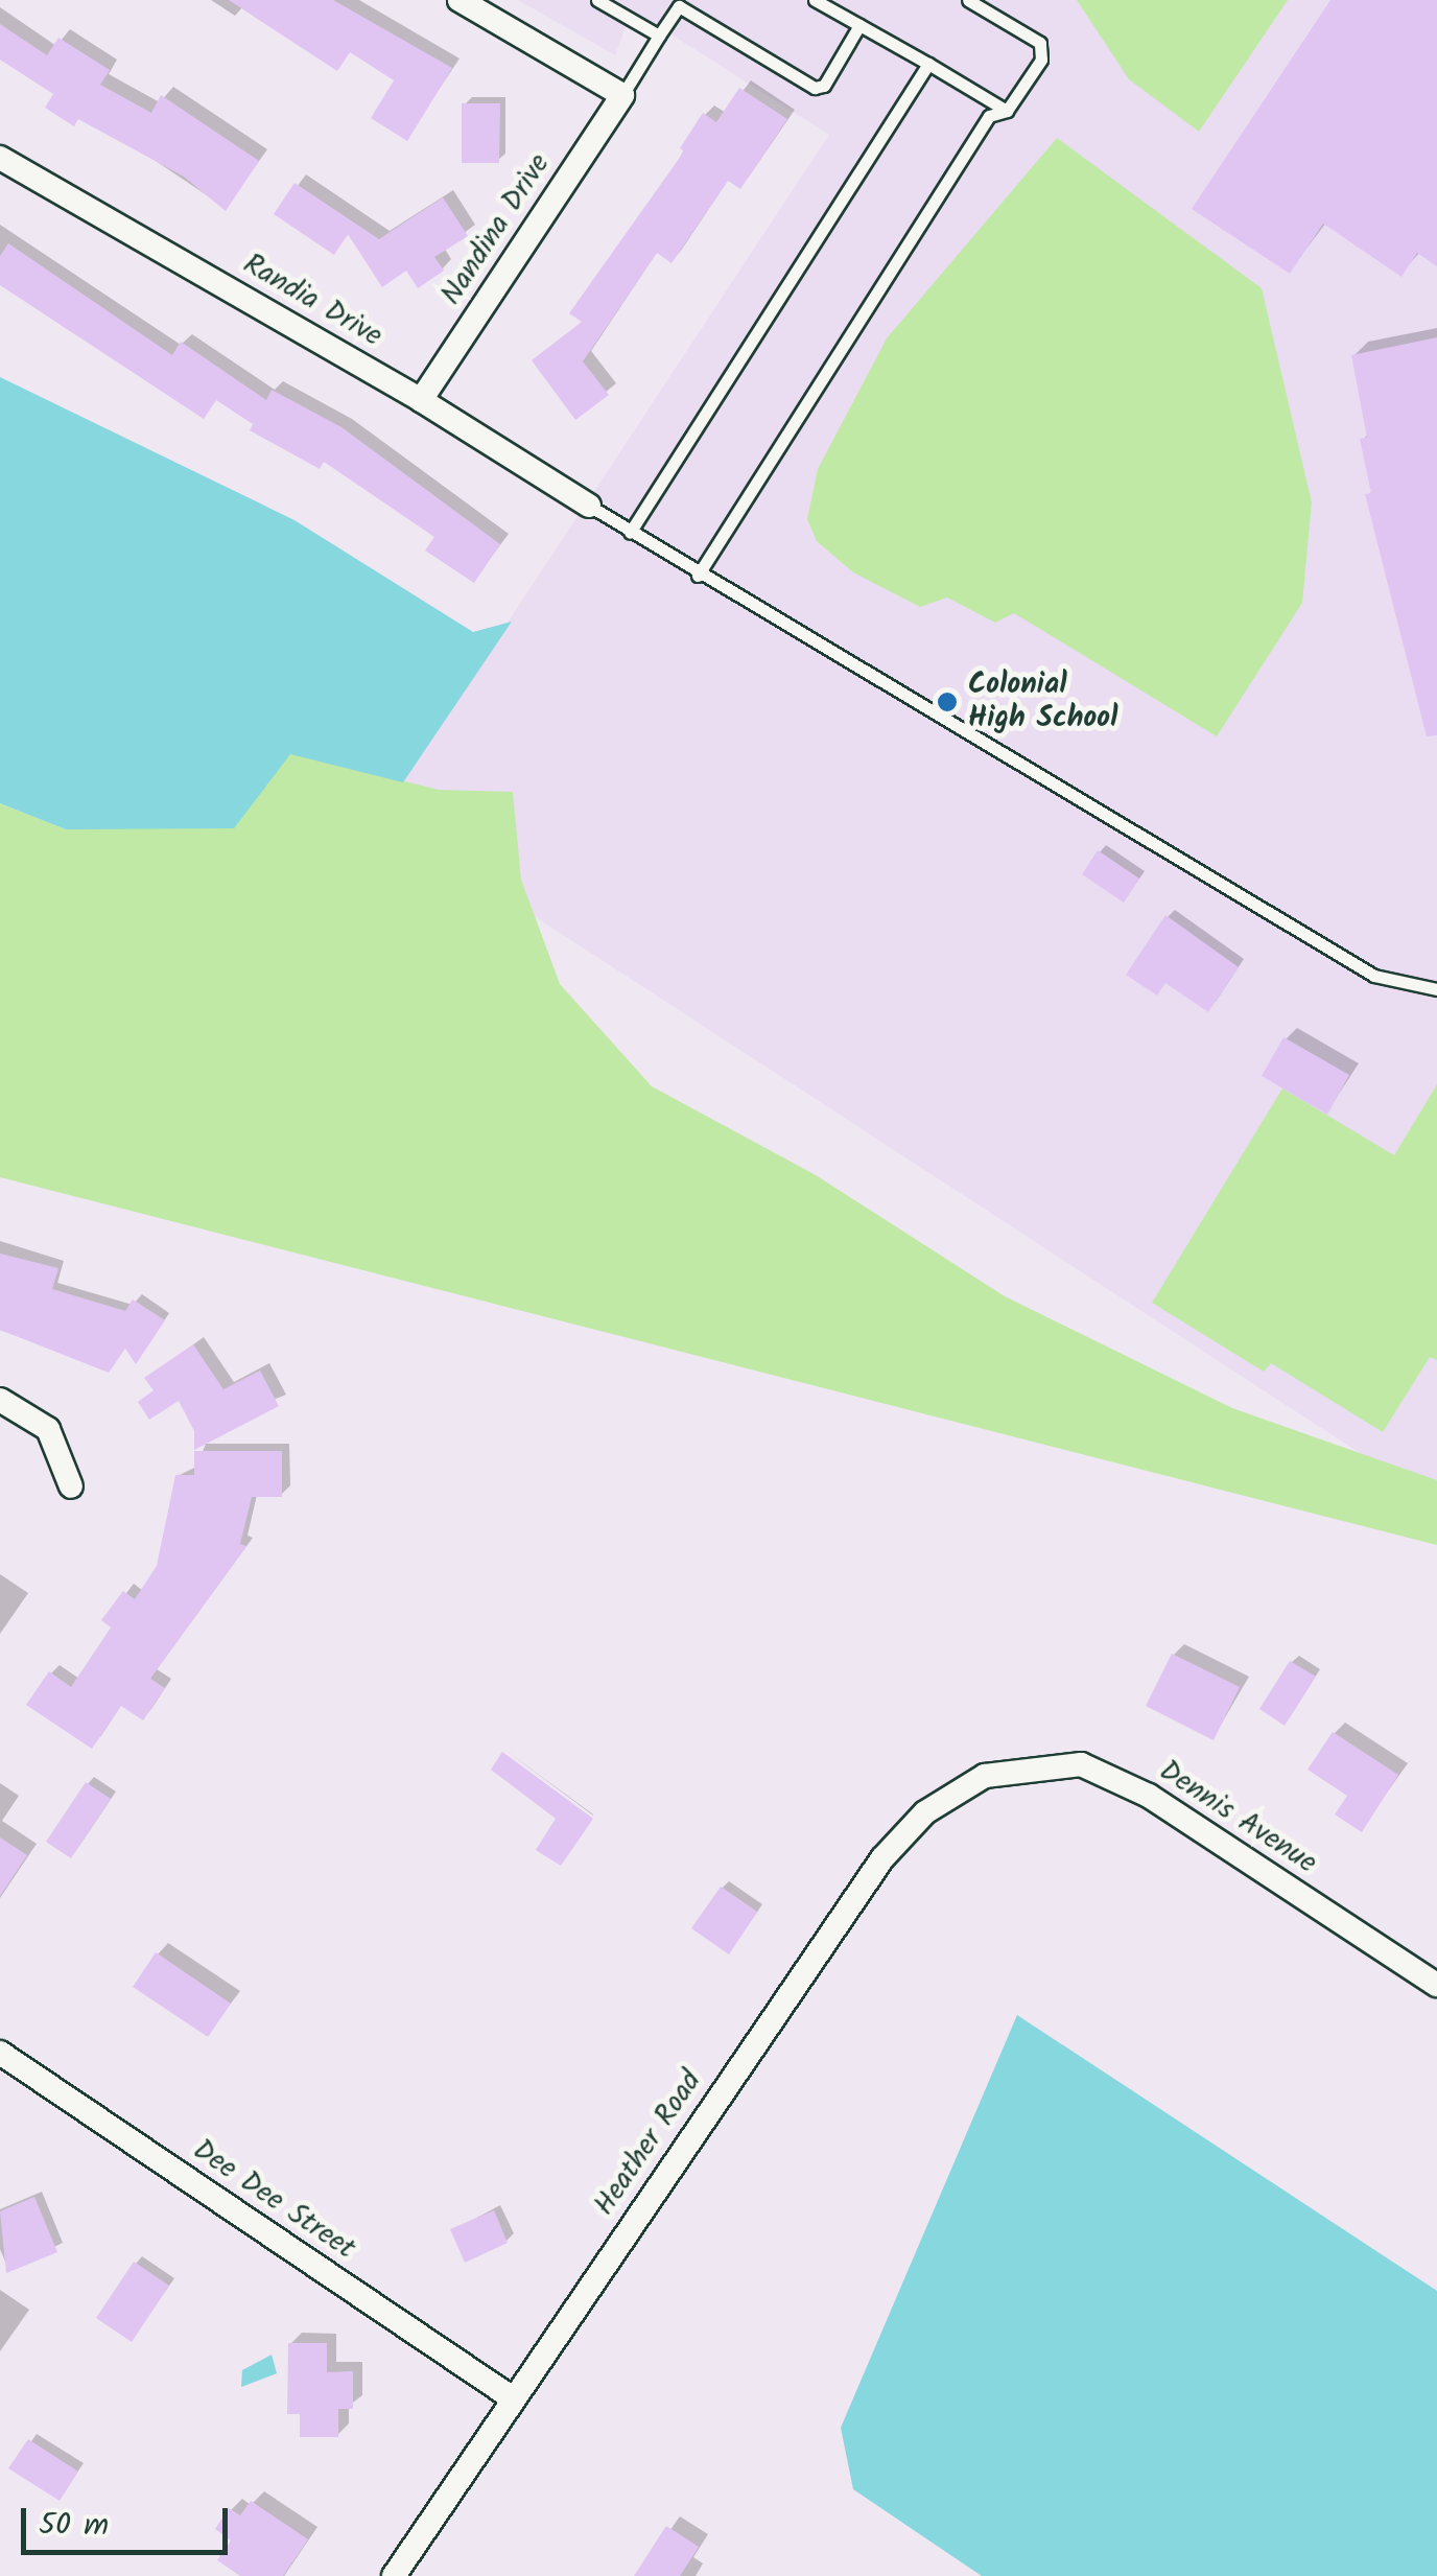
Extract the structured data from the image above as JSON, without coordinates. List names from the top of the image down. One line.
{"streets":{"street":["Nandina Drive","Randia Drive","Dennis Avenue","Heather Road","Dee Dee Street"]},"crossings":[["Nandina Drive","Randia Drive"],["Dennis Avenue","Heather Road"],["Heather Road","Dee Dee Street"]],"places":["Colonial High School"],"scale_bar":"50 m"}
